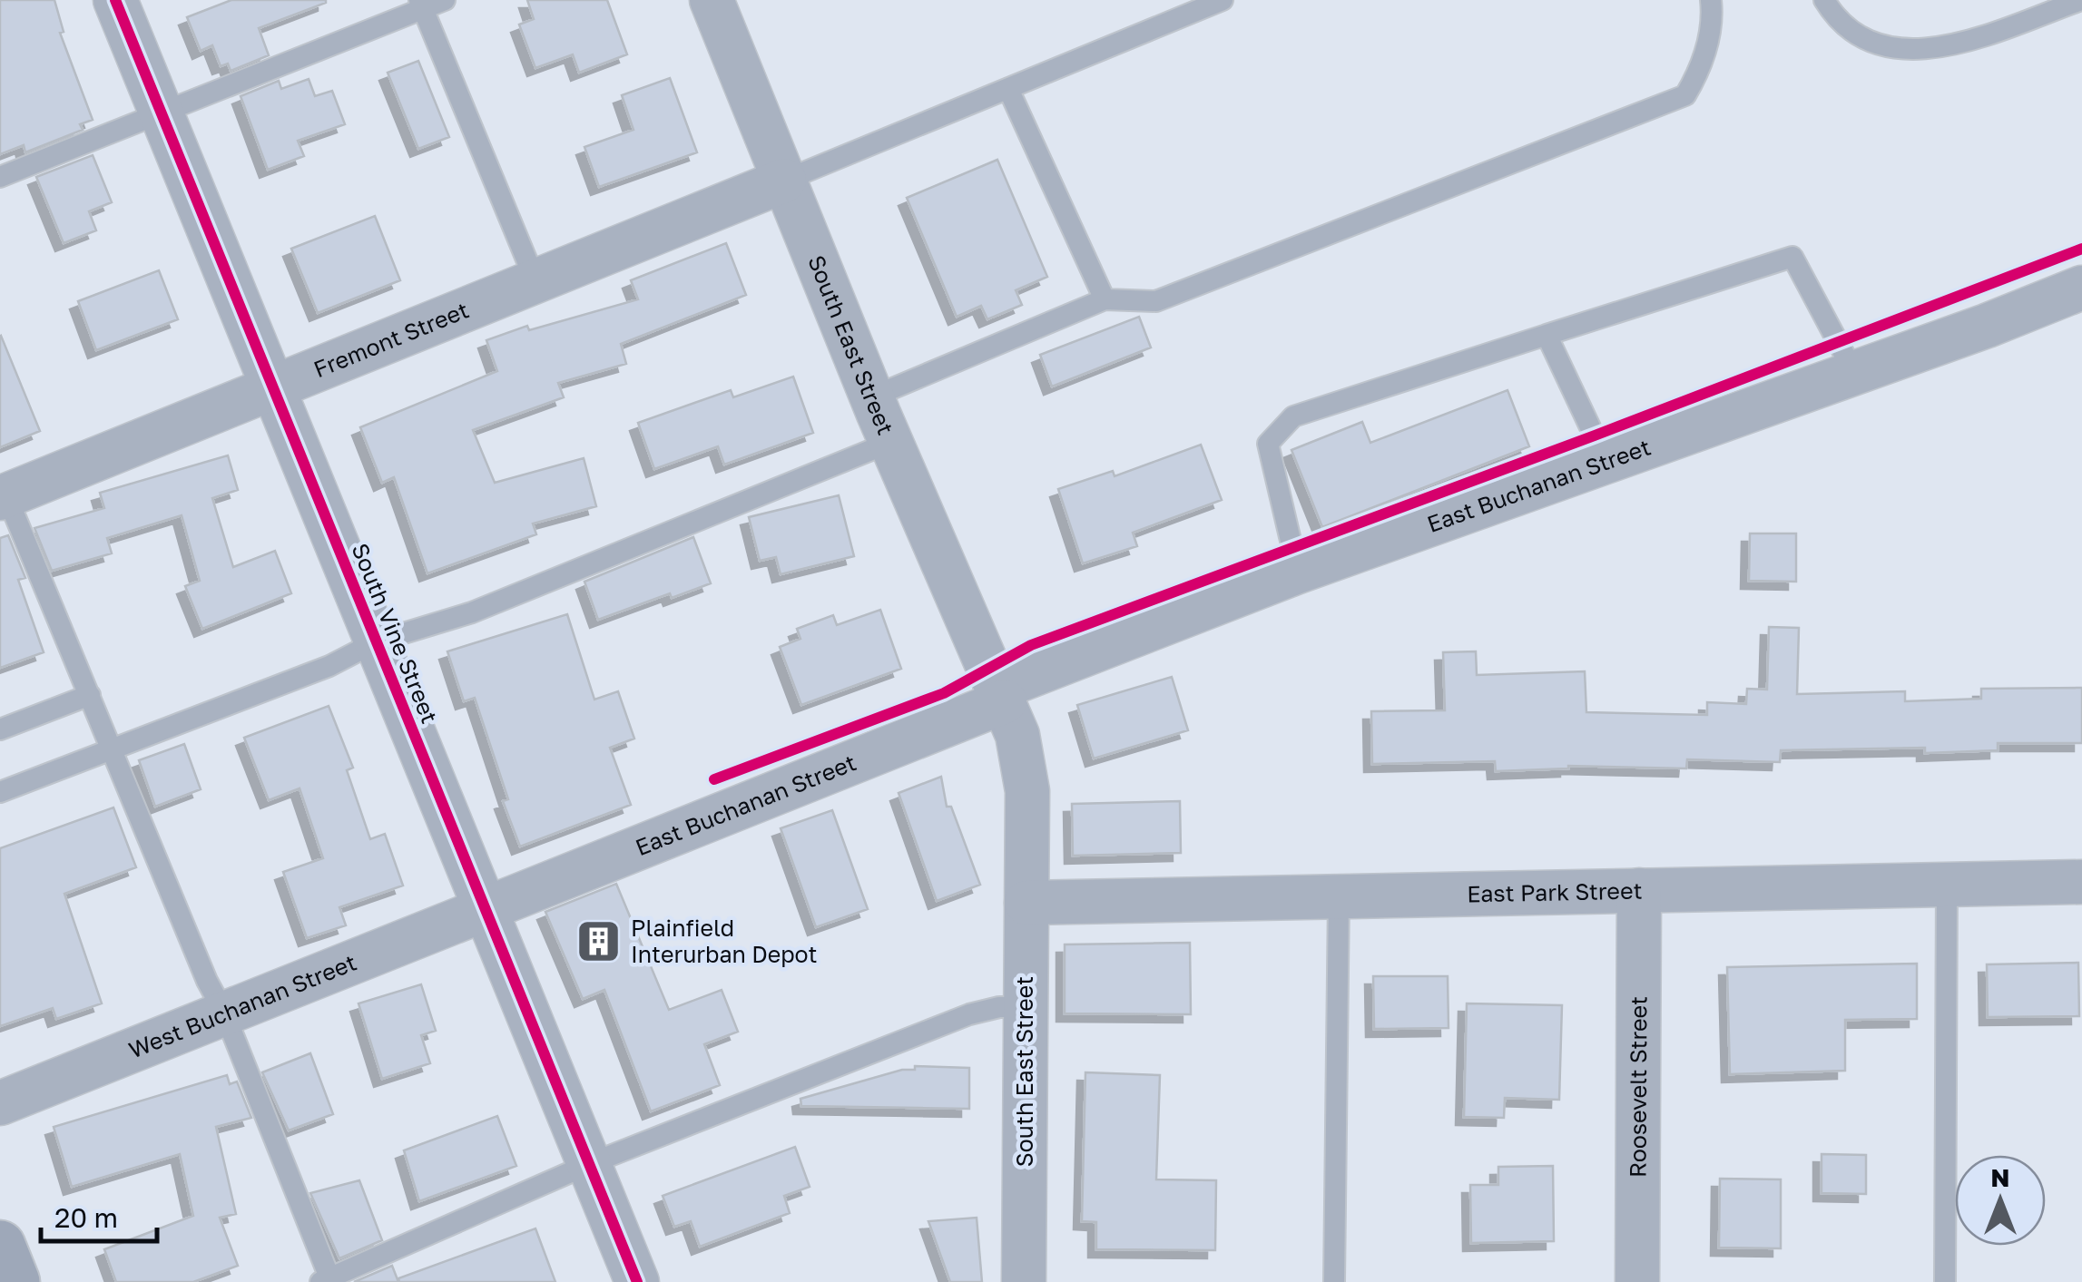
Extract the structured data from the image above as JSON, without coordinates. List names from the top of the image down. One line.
{"streets":{"street":["Fremont Street","South East Street","East Buchanan Street","South Vine Street","East Park Street","West Buchanan Street","Roosevelt Street"]},"crossings":[["Fremont Street","South East Street"],["Fremont Street","South Vine Street"],["South East Street","East Buchanan Street"],["South East Street","East Park Street"],["East Buchanan Street","South Vine Street"],["East Buchanan Street","West Buchanan Street"],["South Vine Street","West Buchanan Street"],["East Park Street","Roosevelt Street"]],"places":{"building":["Plainfield Interurban Depot"]},"scale_bar":"20 m","north":"top"}
